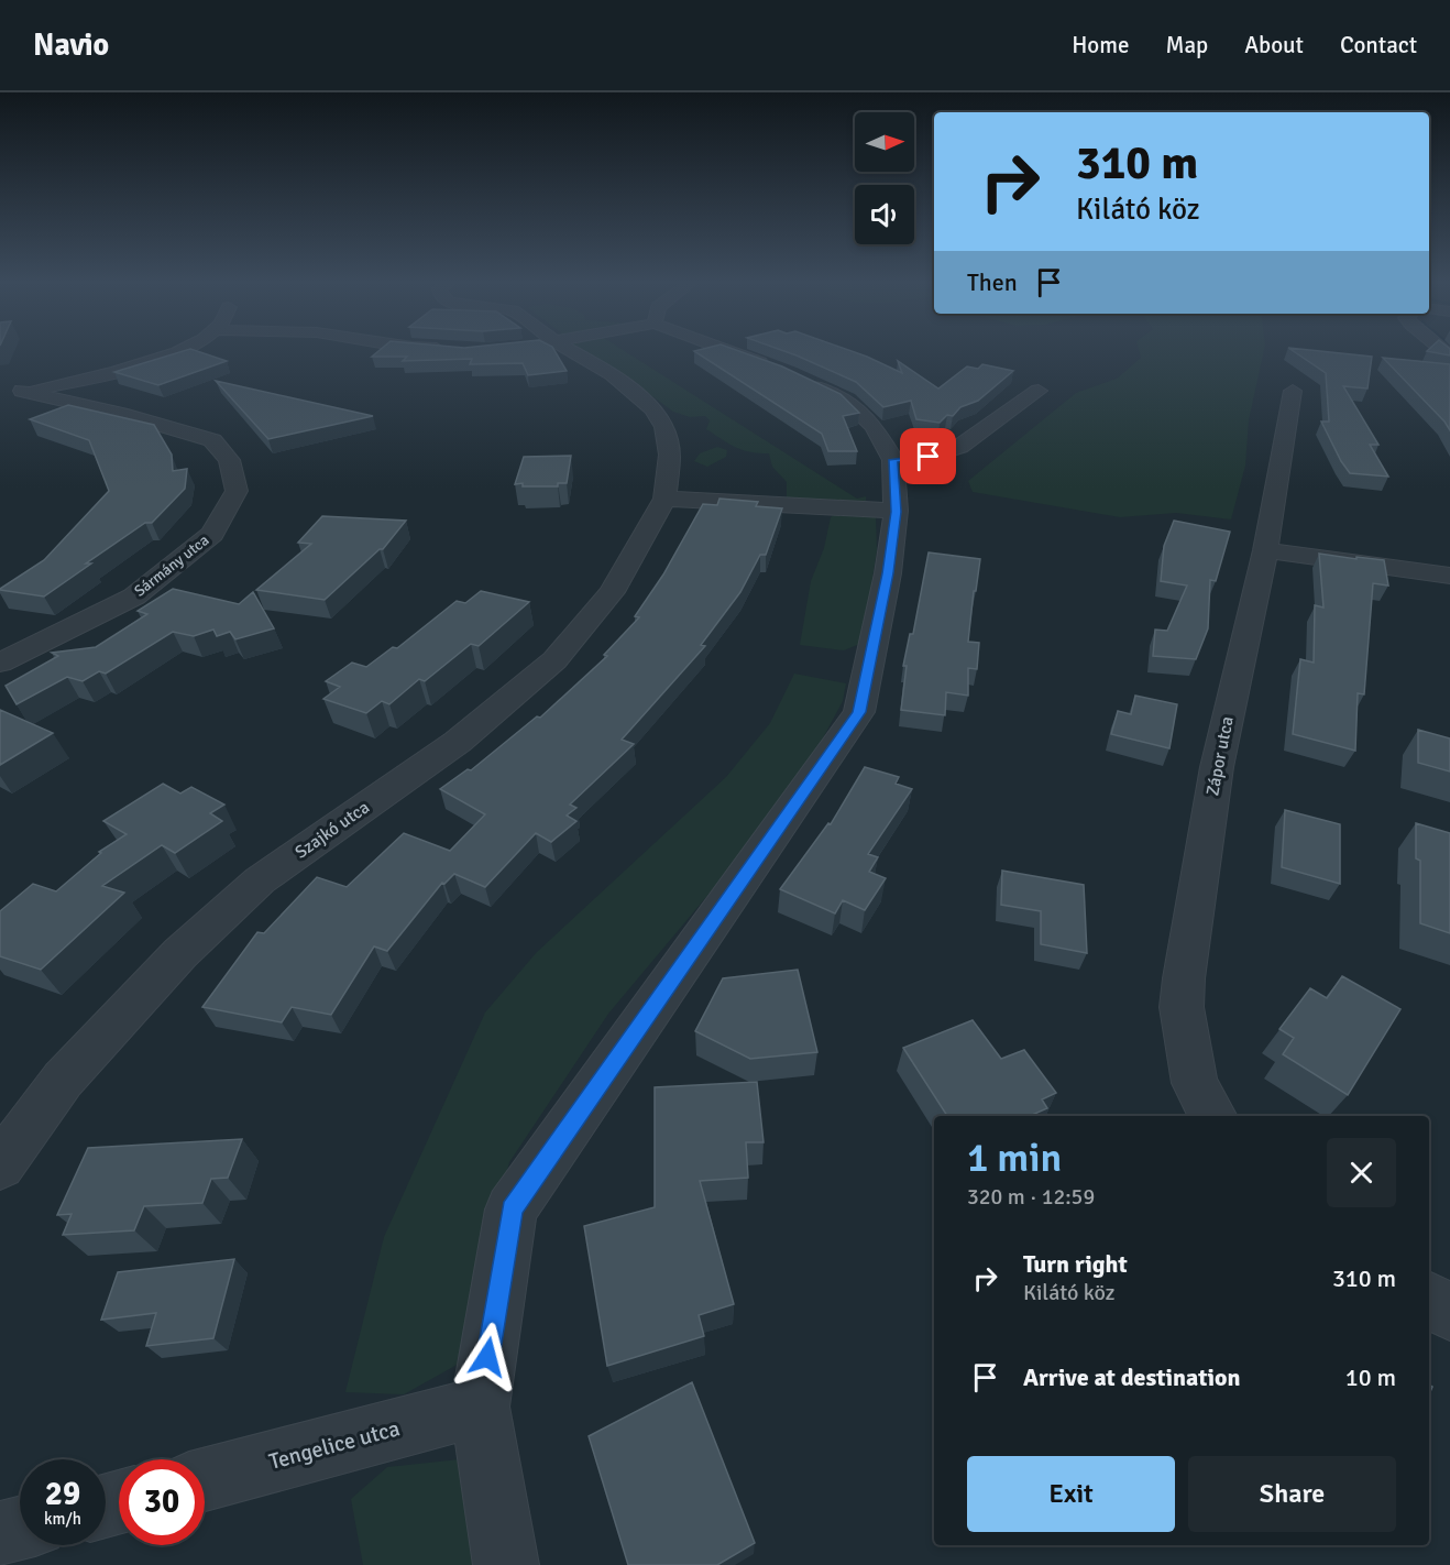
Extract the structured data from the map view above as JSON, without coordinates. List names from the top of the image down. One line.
{"streets":{"street":["Sármány utca","Zápor utca","Szajkó utca","Tengelice utca"]},"north":"right","page":{"header":"Navio","nav":["Home","Map","About","Contact"],"turn":["310 m","Kilátó köz"],"then":"Then","heading":["1 min","320 m · 12:59"],"list":[{"name":"Turn right","note":"Kilátó köz","value":"310 m"},{"name":"Arrive at destination","value":"10 m"}],"buttons":["Exit","Share"],"speed":"29 km/h","limit":"30"}}
